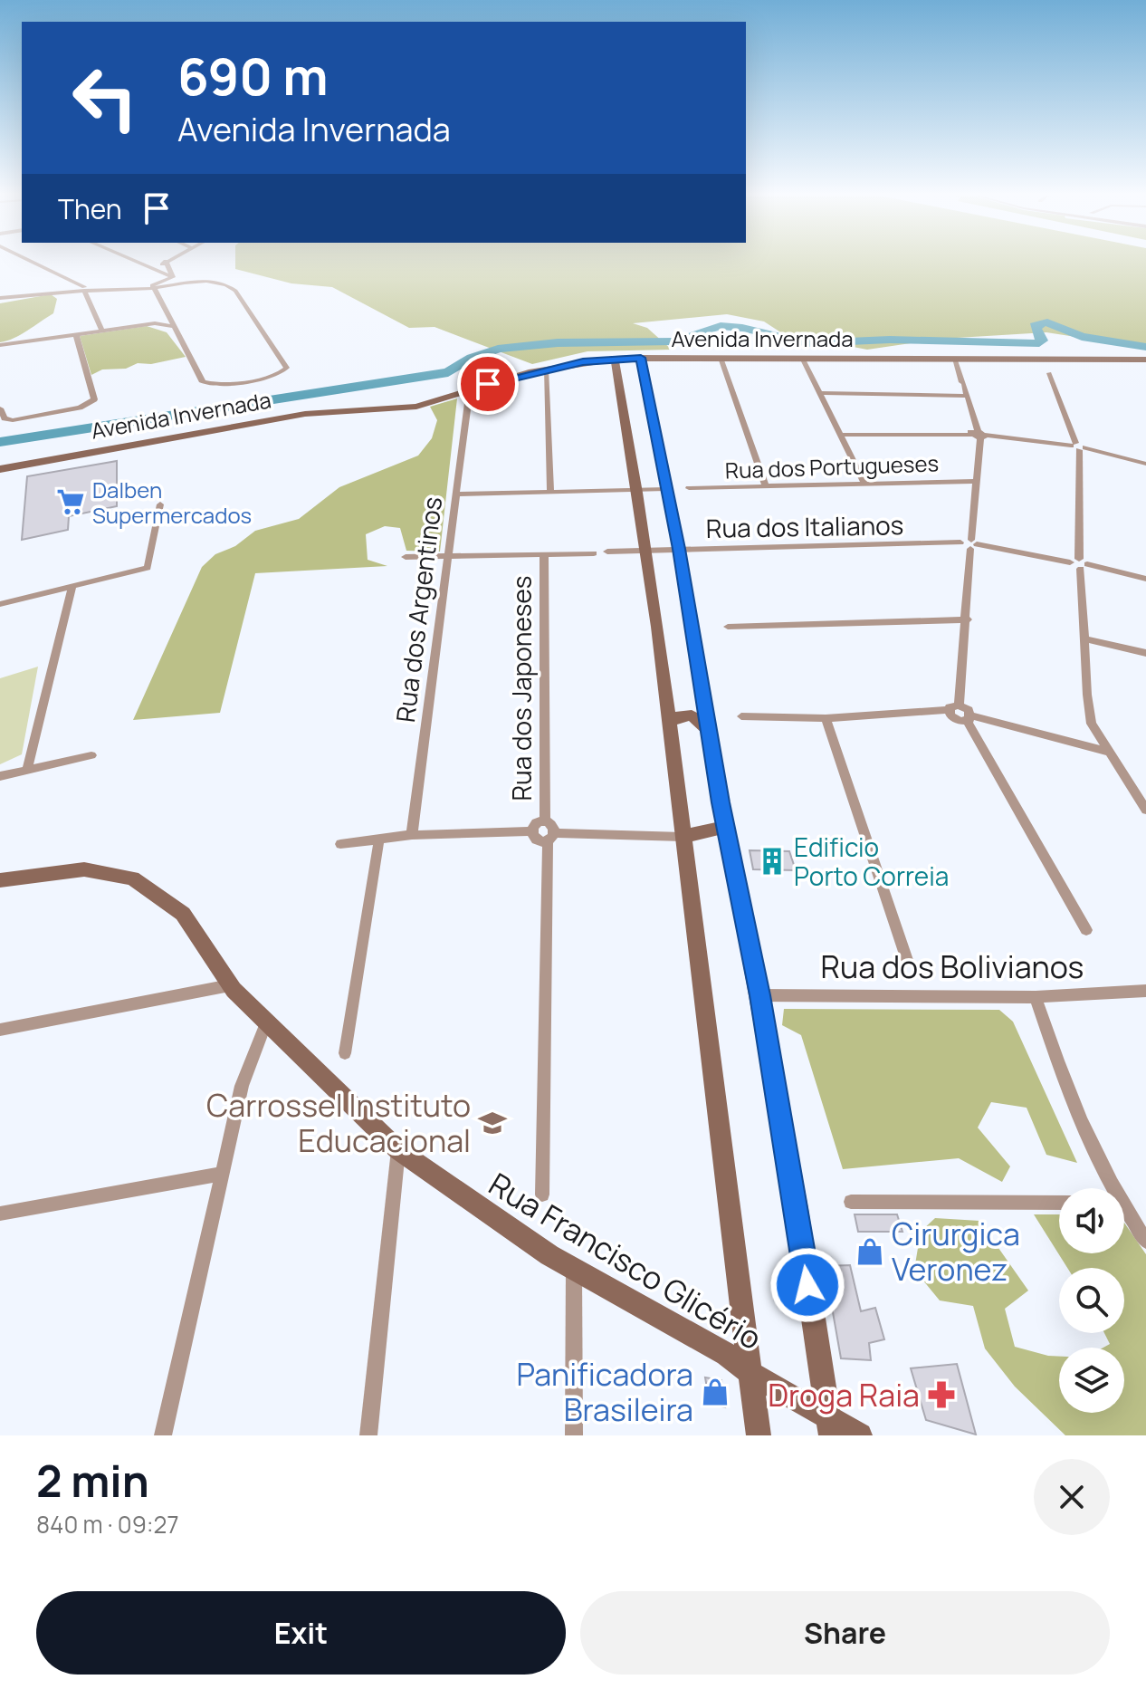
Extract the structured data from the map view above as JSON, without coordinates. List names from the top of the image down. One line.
{"streets":{"main road":["Avenida Invernada","Rua Francisco Glicério"],"street":["Rua dos Portugueses","Rua dos Italianos","Rua dos Argentinos","Rua dos Japoneses","Rua dos Bolivianos"]},"crossings":[["Avenida Invernada","Rua dos Argentinos"]],"places":{"supermarket":["Dalben Supermercados"],"building":["Edificio Porto Correia"],"school or university":["Carrossel Instituto Educacional"],"shop":["Cirurgica Veronez","Panificadora Brasileira"],"pharmacy":["Droga Raia"]},"page":{"turn":["690 m","Avenida Invernada"],"then":"Then","heading":["2 min","840 m · 09:27"],"buttons":["Exit","Share"]}}
